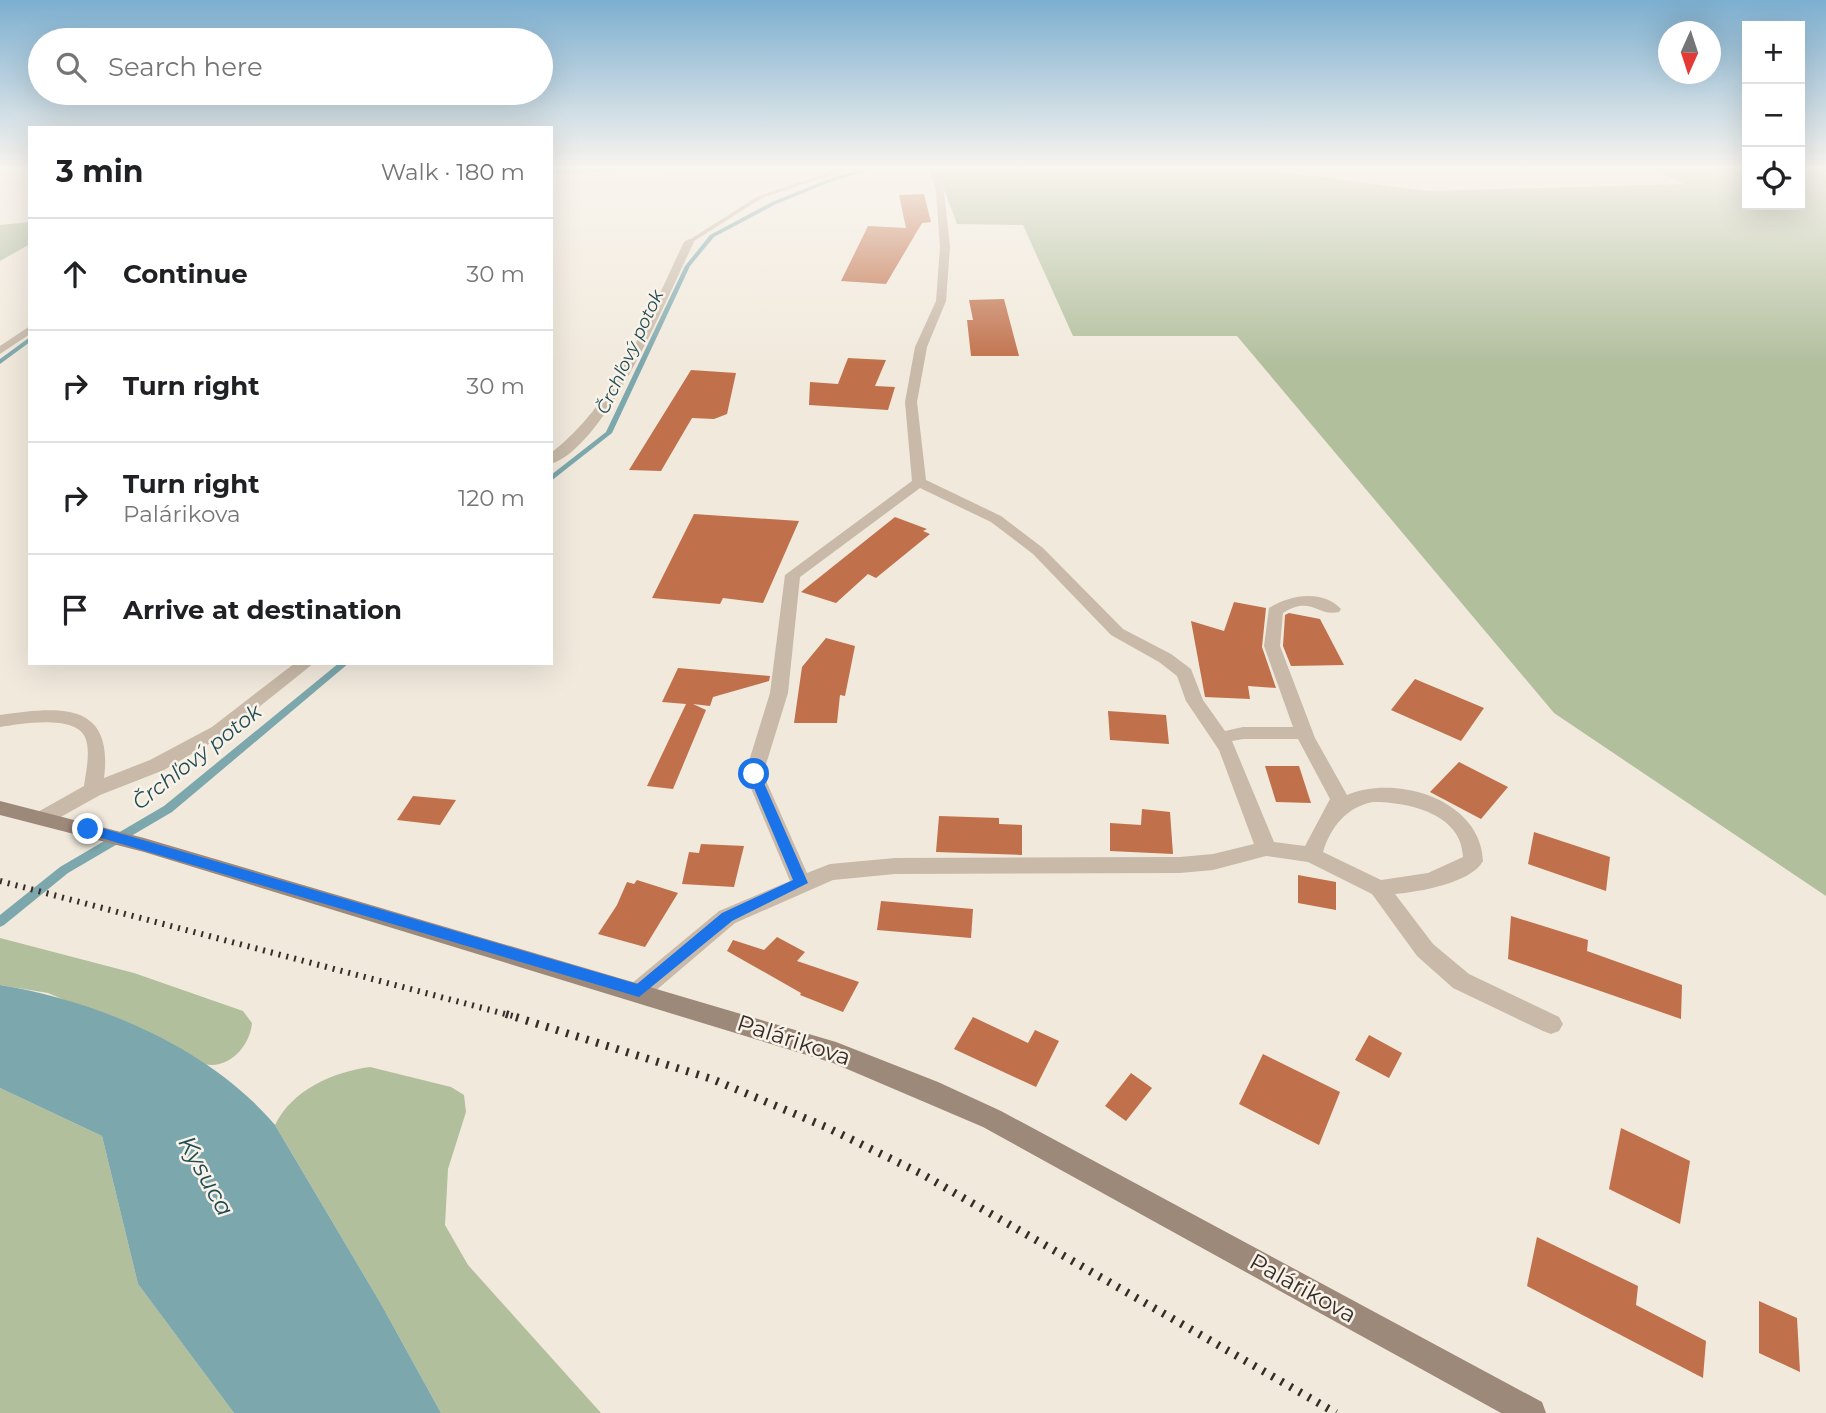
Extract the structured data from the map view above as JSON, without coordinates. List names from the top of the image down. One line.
{"streets":{"main road":["Palárikova"]},"water":["Črchľový potok","Kysuca"],"north":"bottom","page":{"map_buttons":["+","−"],"search":"Search here","heading":["3 min","Walk · 180 m"],"list":[["Continue","30 m"],["Turn right","30 m"],["Turn right","Palárikova","120 m"],"Arrive at destination"]}}
